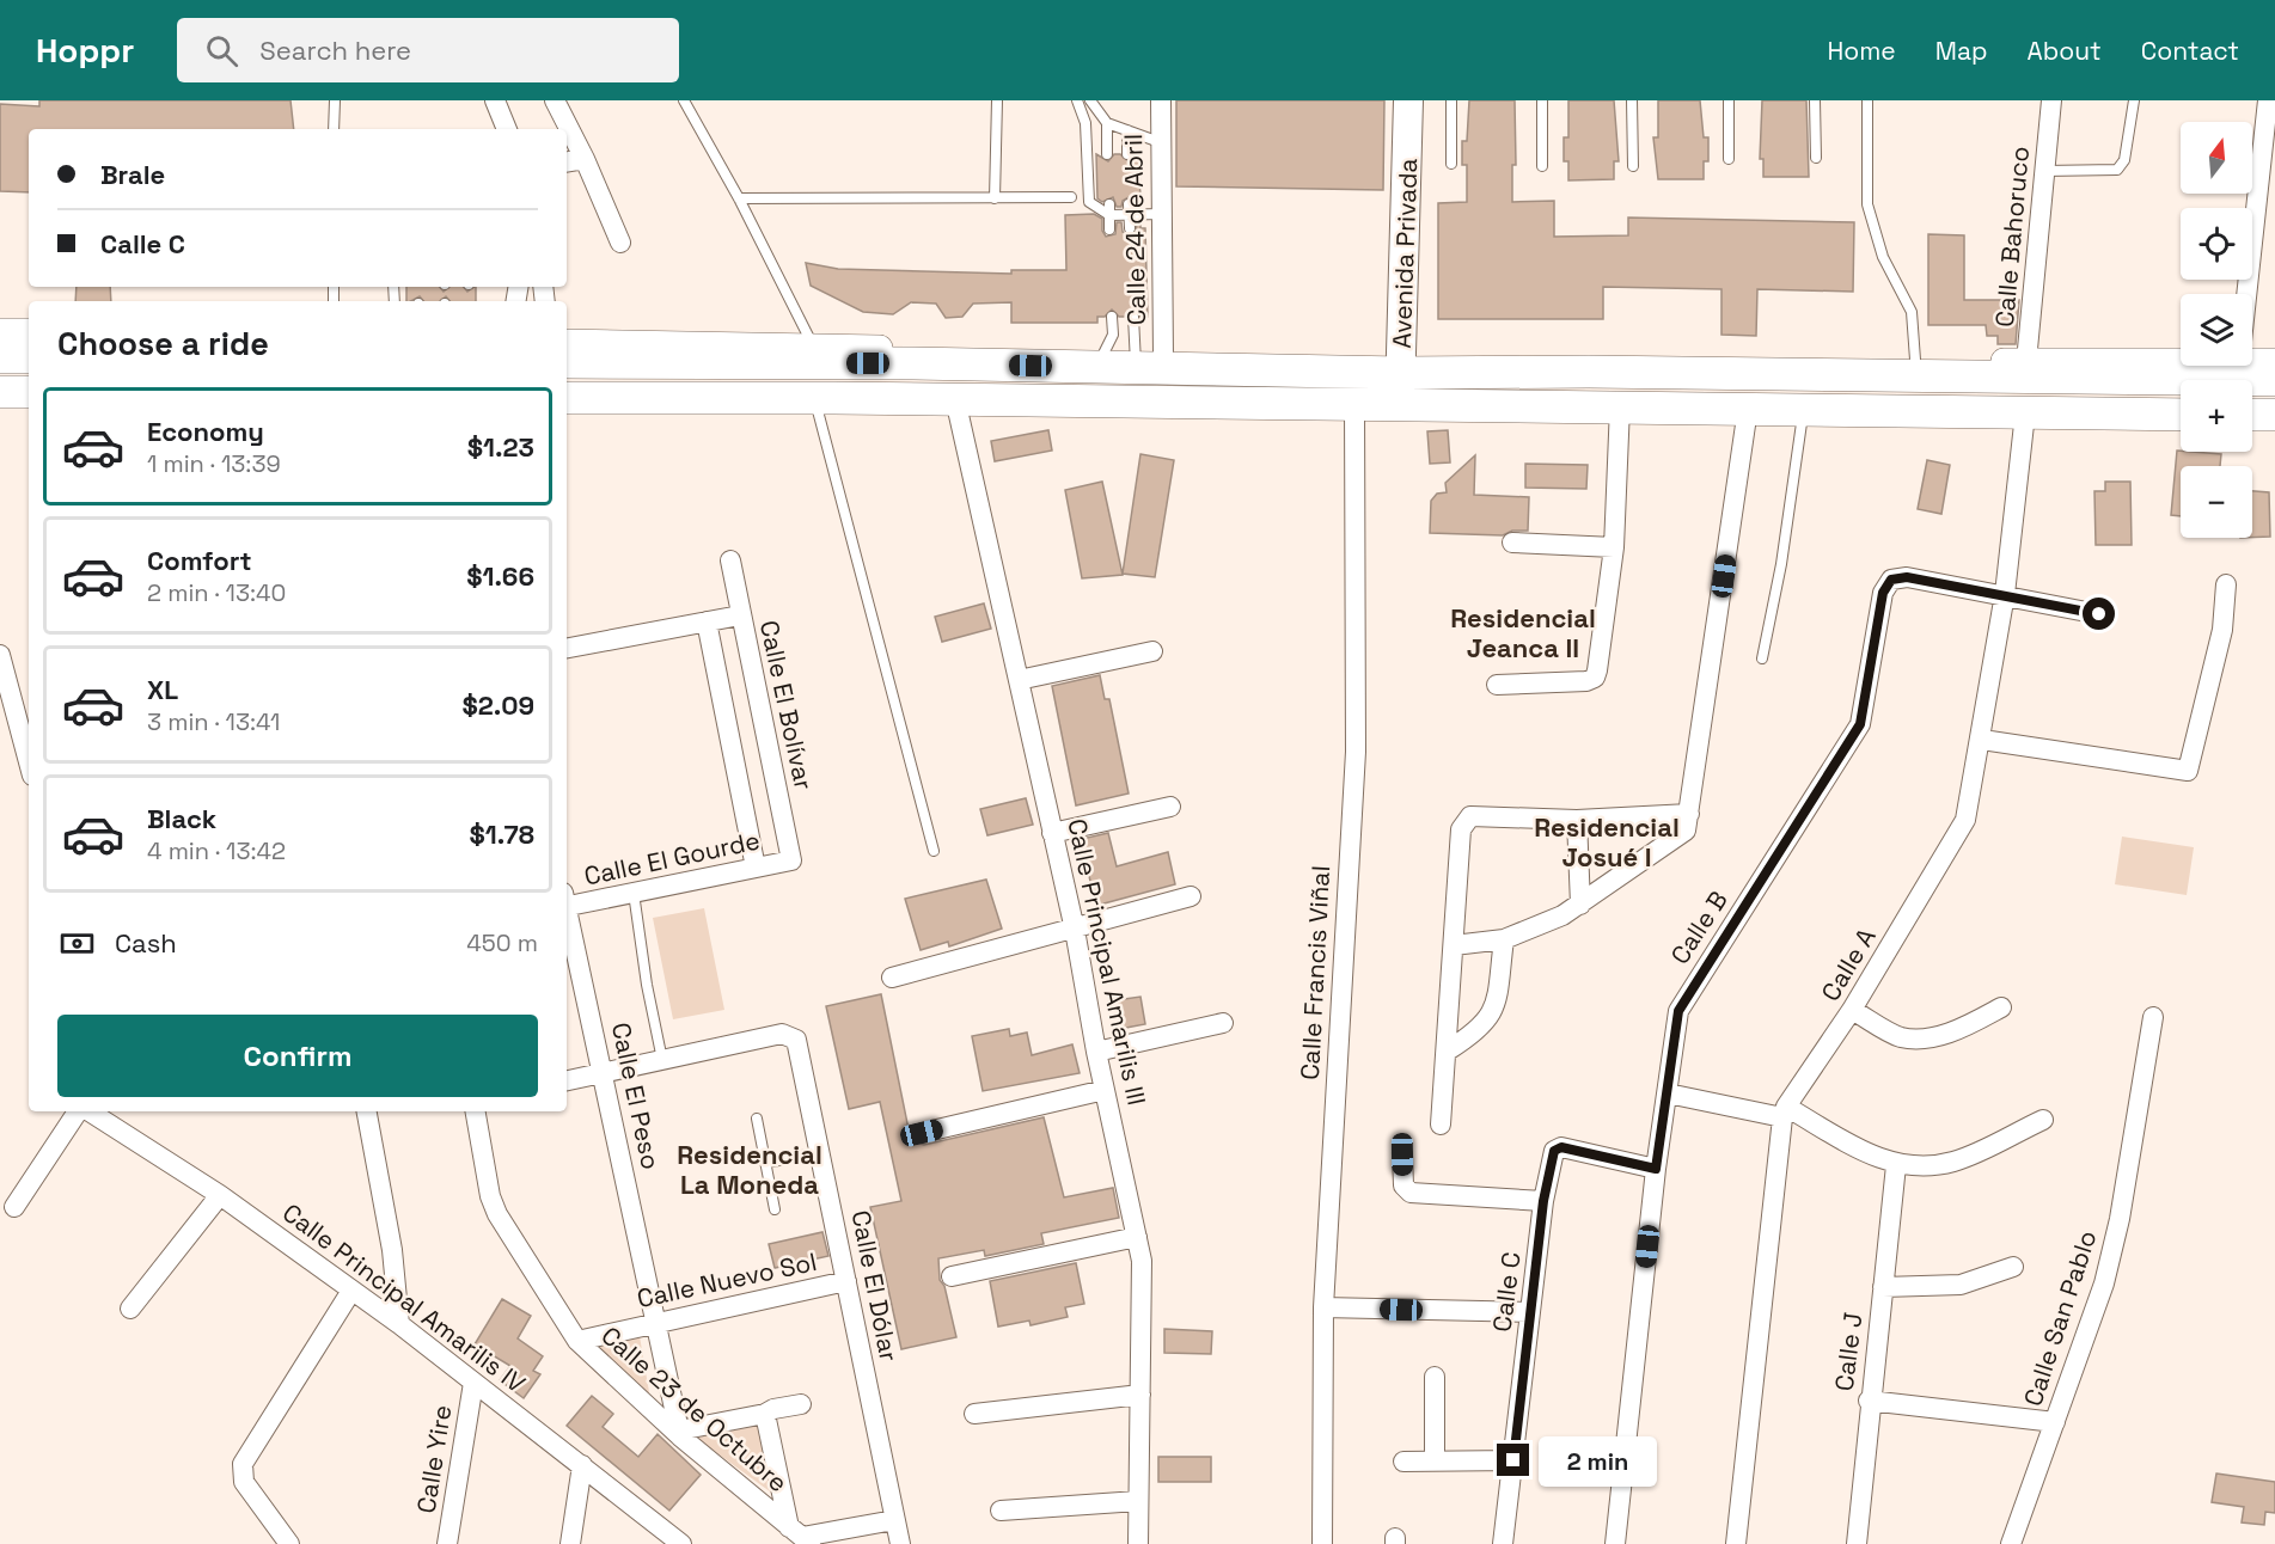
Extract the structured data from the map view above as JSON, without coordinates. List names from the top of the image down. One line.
{"streets":{"main road":["Avenida Privada"],"street":["Calle 24 de Abril","Calle Bahoruco","Calle El Bolívar","Calle El Gourde","Calle B","Calle Principal Amarilis III","Calle A","Calle Francis Viñal","Calle El Peso","Calle Nuevo Sol","Calle El Dólar","Calle C","Calle Principal Amarilis IV","Calle San Pablo","Calle J","Calle 23 de Octubre","Calle Yire"]},"crossings":[["Calle El Bolívar","Calle El Gourde"],["Calle B","Calle A"],["Calle B","Calle C"],["Calle El Peso","Calle Nuevo Sol"],["Calle El Peso","Calle 23 de Octubre"],["Calle Nuevo Sol","Calle El Dólar"],["Calle Nuevo Sol","Calle 23 de Octubre"],["Calle Principal Amarilis IV","Calle Yire"]],"districts":["Residencial Jeanca II","Residencial Josué I","Residencial La Moneda"],"north":"top","page":{"header":"Hoppr","search":"Search here","nav":["Home","Map","About","Contact"],"map_buttons":["+","−"],"banner":["Brale","Calle C"],"heading":"Choose a ride","list":[{"name":"Economy","note":"1 min · 13:39","value":"$1.23"},{"name":"Comfort","note":"2 min · 13:40","value":"$1.66"},{"name":"XL","note":"3 min · 13:41","value":"$2.09"},{"name":"Black","note":"4 min · 13:42","value":"$1.78"}],"pay":["Cash","450 m"],"buttons":"Confirm","bubble":"2 min"}}
